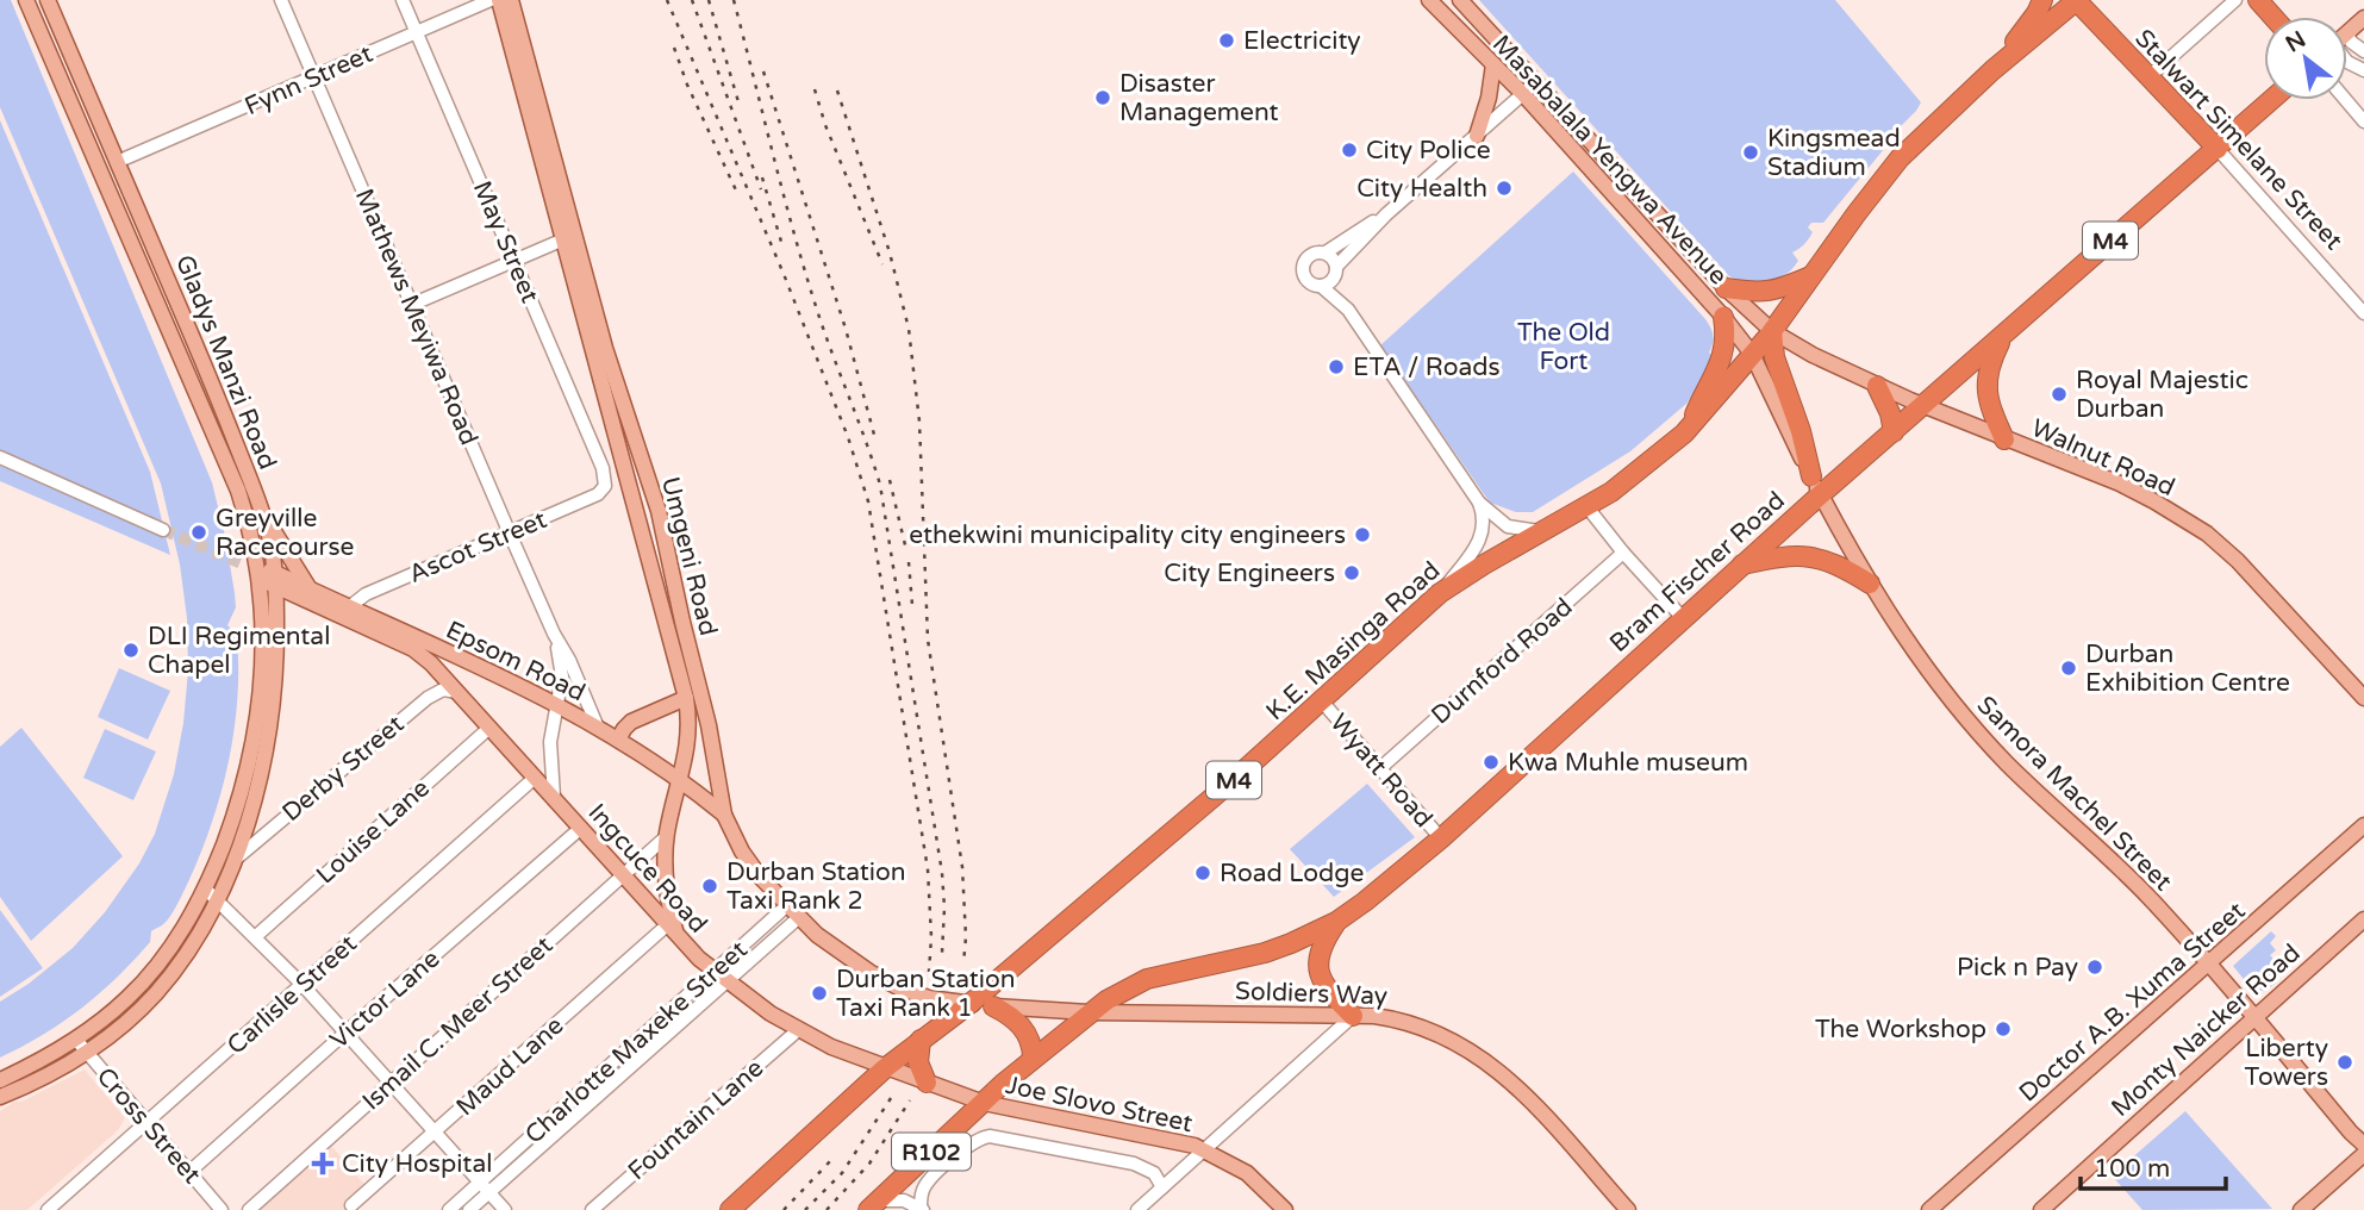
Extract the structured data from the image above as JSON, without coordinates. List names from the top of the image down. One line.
{"streets":{"highway":["Stalwart Simelane Street","M4","Bram Fischer Road","K.E. Masinga Road","R102"],"main road":["Masabalala Yengwa Avenue","Gladys Manzi Road","Walnut Road","Umgeni Road","Epsom Road","Samora Machel Street","Ingcuce Road","Soldiers Way","Doctor A.B. Xuma Street","Monty Naicker Road","Joe Slovo Street"],"street":["Fynn Street","May Street","Mathews Meyiwa Road","Ascot Street","Durnford Road","Derby Street","Wyatt Road","Louise Lane","Carlisle Street","Victor Lane","Ismail C. Meer Street","Charlotte Maxeke Street","Maud Lane","Fountain Lane","Cross Street"]},"crossings":[["Fynn Street","May Street"],["Fynn Street","Mathews Meyiwa Road"],["Fynn Street","Gladys Manzi Road"],["Stalwart Simelane Street","Bram Fischer Road"],["Stalwart Simelane Street","K.E. Masinga Road"],["Masabalala Yengwa Avenue","Walnut Road"],["Masabalala Yengwa Avenue","K.E. Masinga Road"],["Masabalala Yengwa Avenue","Samora Machel Street"],["May Street","Ascot Street"],["Mathews Meyiwa Road","Ascot Street"],["Mathews Meyiwa Road","Epsom Road"],["Mathews Meyiwa Road","Ingcuce Road"],["Gladys Manzi Road","Epsom Road"],["Gladys Manzi Road","Derby Street"],["Gladys Manzi Road","Cross Street"],["Walnut Road","Bram Fischer Road"],["Walnut Road","K.E. Masinga Road"],["Ascot Street","Epsom Road"],["Umgeni Road","K.E. Masinga Road"],["Umgeni Road","Epsom Road"],["Umgeni Road","Ingcuce Road"],["Umgeni Road","Soldiers Way"],["Umgeni Road","Ismail C. Meer Street"],["Umgeni Road","Charlotte Maxeke Street"],["Umgeni Road","Maud Lane"],["Umgeni Road","Joe Slovo Street"],["Umgeni Road","R102"],["Bram Fischer Road","Wyatt Road"],["Bram Fischer Road","Samora Machel Street"],["Bram Fischer Road","Soldiers Way"],["Bram Fischer Road","R102"],["K.E. Masinga Road","Wyatt Road"],["K.E. Masinga Road","Samora Machel Street"],["K.E. Masinga Road","Soldiers Way"],["K.E. Masinga Road","Joe Slovo Street"],["K.E. Masinga Road","R102"],["Epsom Road","Ingcuce Road"],["Durnford Road","Wyatt Road"],["Derby Street","Ingcuce Road"],["Samora Machel Street","Doctor A.B. Xuma Street"],["Samora Machel Street","Monty Naicker Road"],["Louise Lane","Ingcuce Road"],["Ingcuce Road","Carlisle Street"],["Ingcuce Road","Victor Lane"],["Ingcuce Road","Ismail C. Meer Street"],["Ingcuce Road","Charlotte Maxeke Street"],["Ingcuce Road","Maud Lane"],["Ingcuce Road","Fountain Lane"],["Ingcuce Road","R102"],["Soldiers Way","Joe Slovo Street"],["Soldiers Way","R102"],["Carlisle Street","Cross Street"],["Victor Lane","Cross Street"],["Joe Slovo Street","R102"]],"parks":["The Old Fort"],"places":{"other":["Electricity","Disaster Management","City Police","Kingsmead Stadium","City Health","ETA / Roads","Royal Majestic Durban","Greyville Racecourse","ethekwini municipality city engineers","City Engineers","DLI Regimental Chapel","Durban Exhibition Centre","Kwa Muhle museum","Road Lodge","Durban Station Taxi Rank 2","Pick n Pay","Durban Station Taxi Rank 1","The Workshop","Liberty Towers"],"health":["City Hospital"]},"scale_bar":"100 m","north":"top left"}
